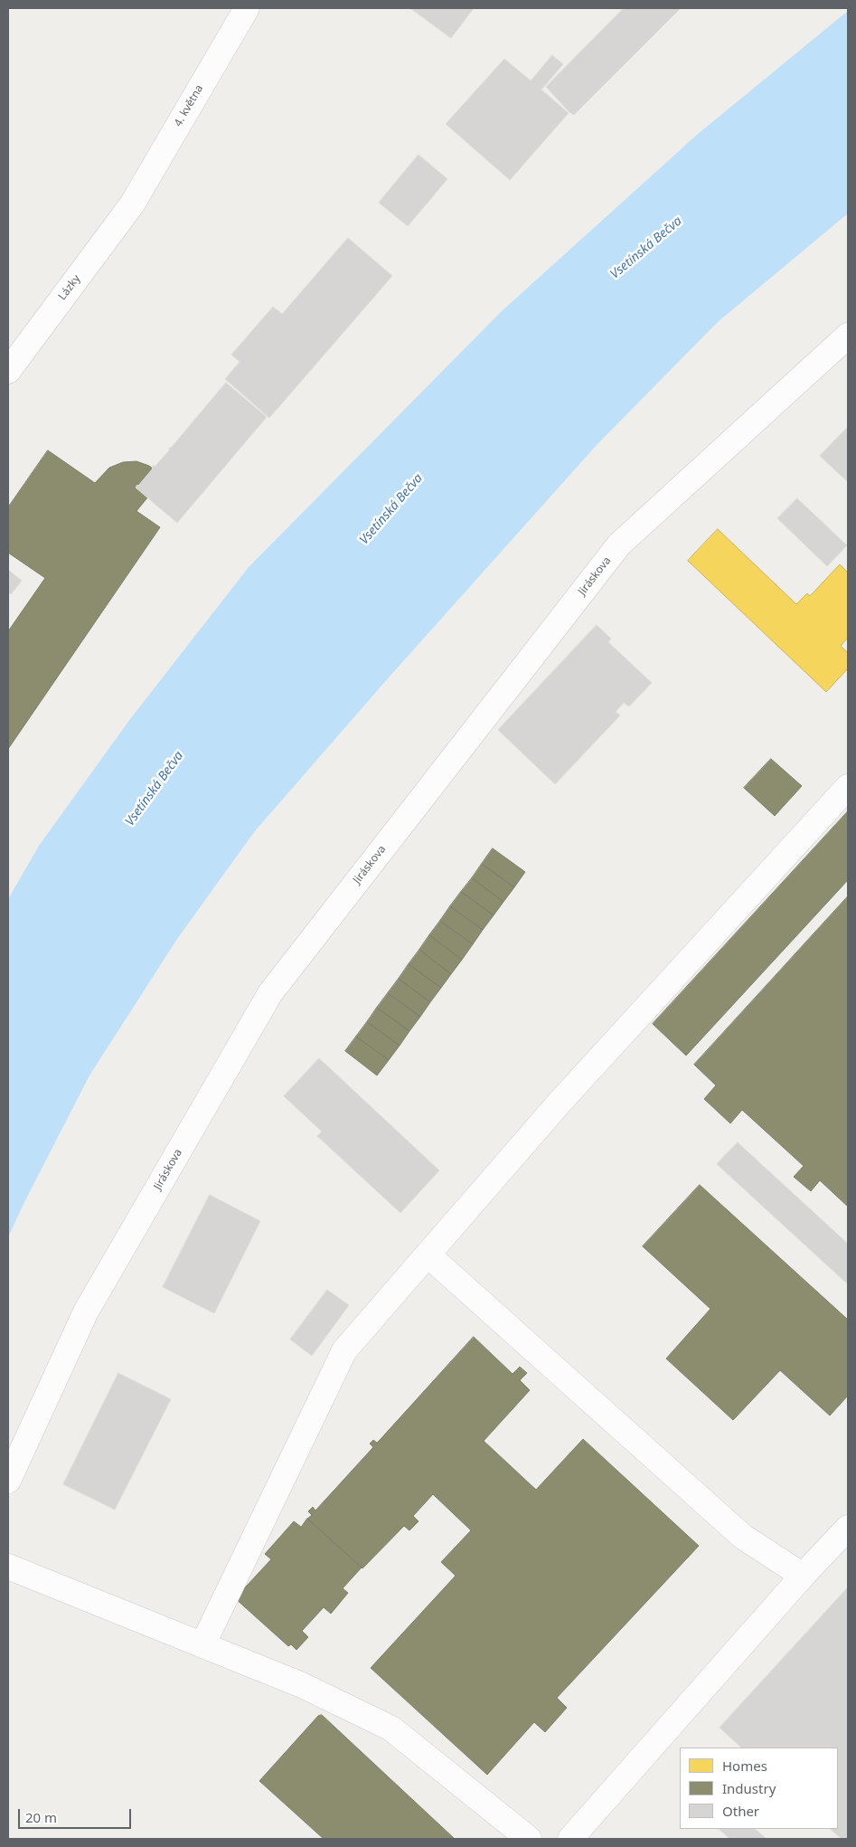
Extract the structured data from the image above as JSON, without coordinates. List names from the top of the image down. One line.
{"streets":{"street":["4. května","Lázky","Jiráskova"]},"crossings":[["4. května","Lázky"]],"water":["Vsetínská Bečva"],"legend":["Homes","Industry","Other"],"scale_bar":"20 m"}
